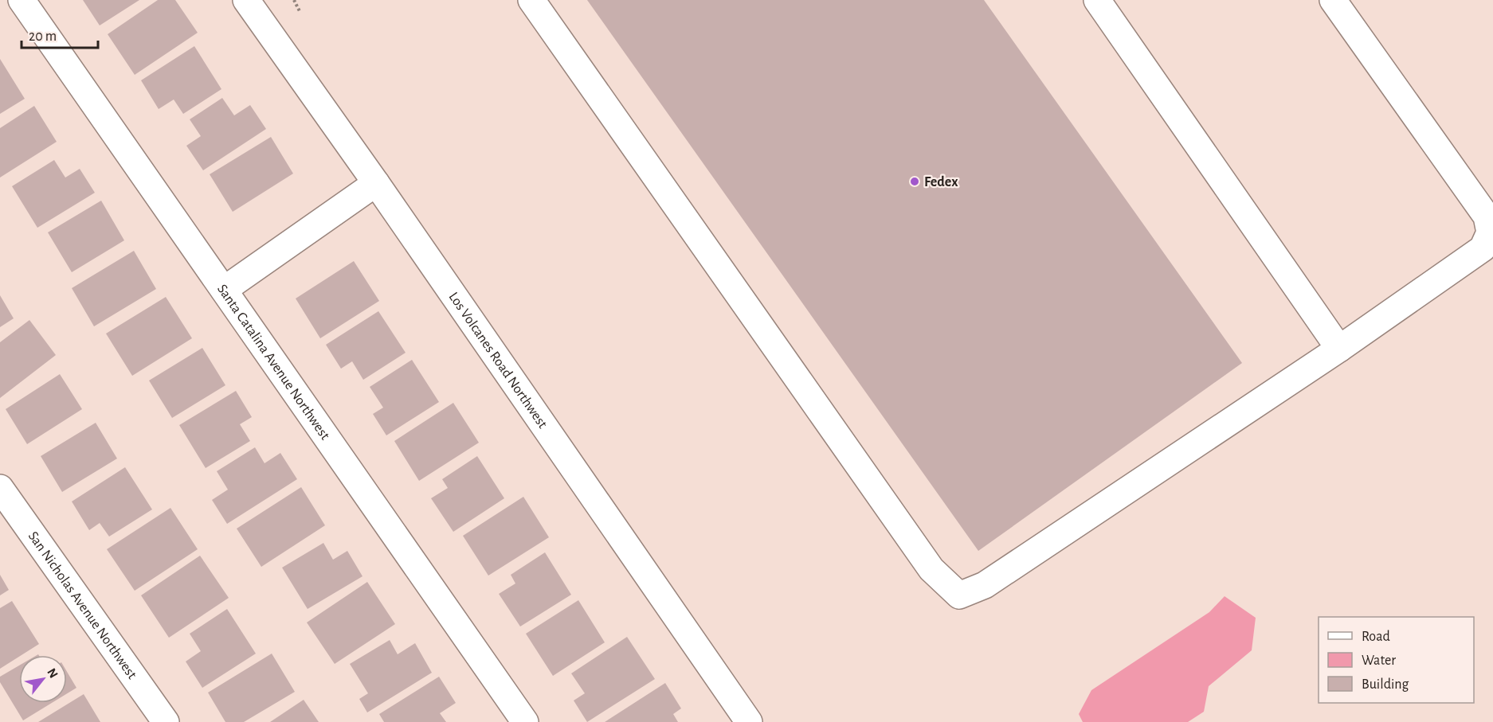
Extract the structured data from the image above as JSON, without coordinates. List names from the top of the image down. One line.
{"streets":{"street":["Los Volcanes Road Northwest","Santa Catalina Avenue Northwest","San Nicholas Avenue Northwest"]},"places":["Fedex"],"legend":["Road","Water","Building"],"scale_bar":"20 m","north":"top right"}
